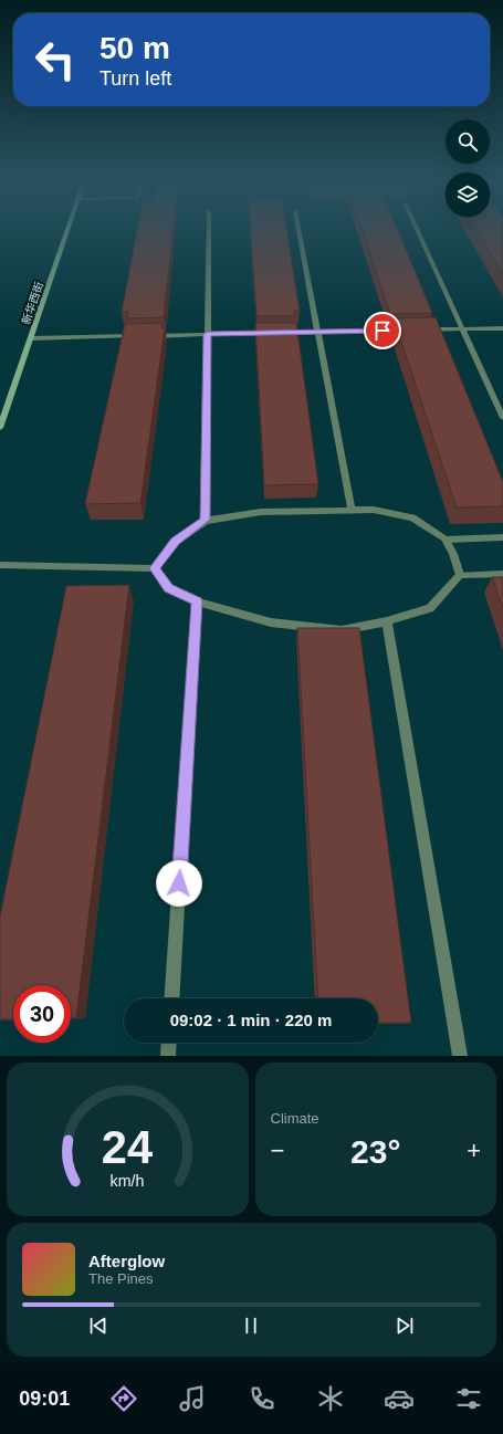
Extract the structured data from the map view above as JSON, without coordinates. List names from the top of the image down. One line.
{"streets":{"main road":["新华西街"]},"page":{"turn":["50 m","Turn left"],"limit":"30","trip":"09:02 · 1 min · 220 m","tile":"Climate","heat":["−","23°","+"],"song":["Afterglow","The Pines"],"tabs":"09:01","gauge":["24","km/h"]}}
